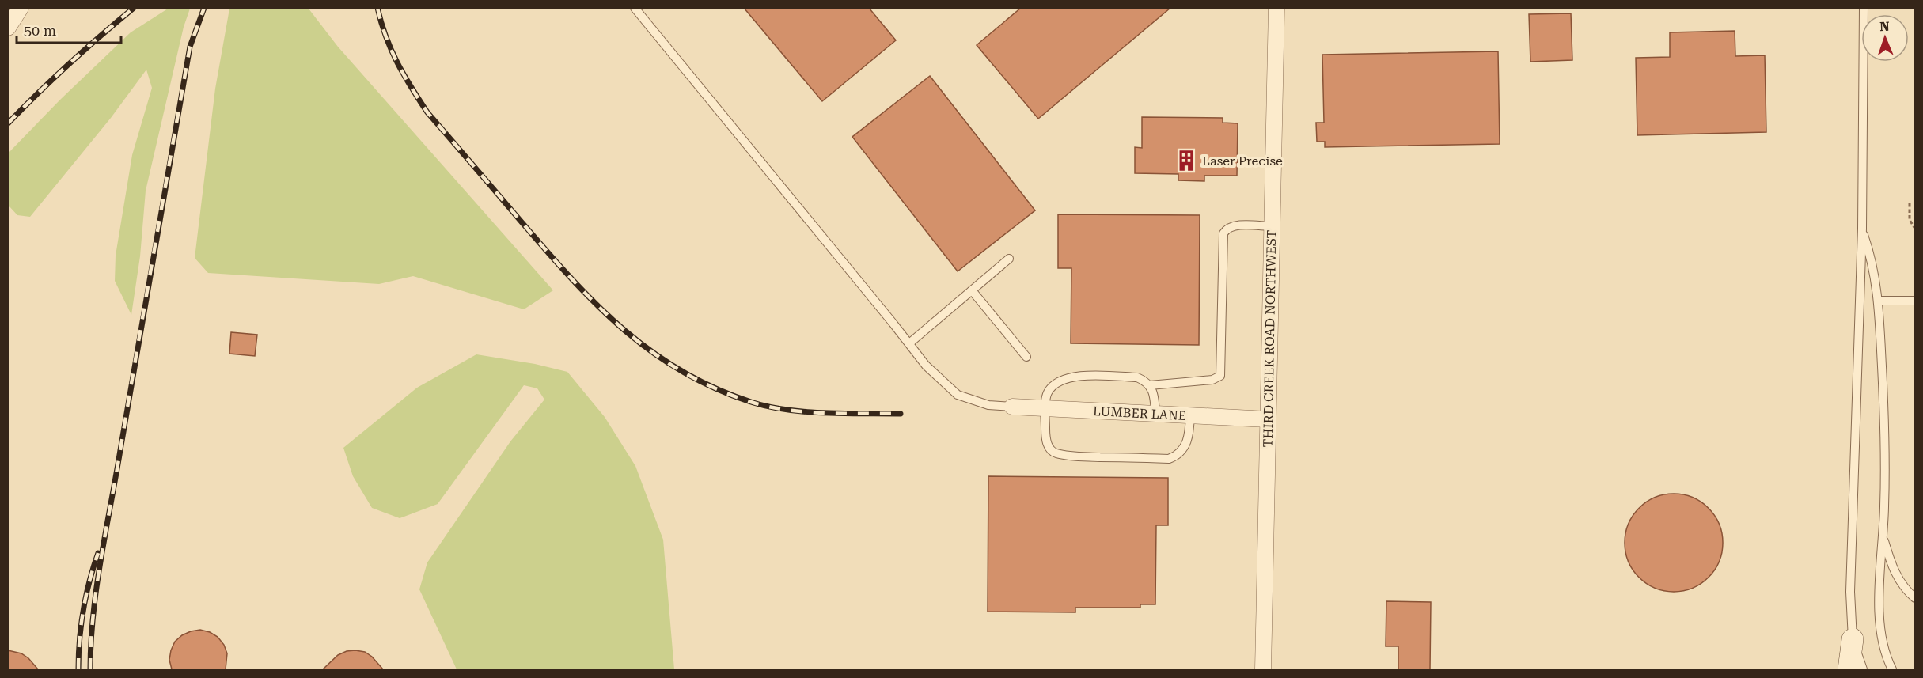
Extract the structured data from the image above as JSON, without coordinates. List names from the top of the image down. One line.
{"streets":{"street":["THIRD CREEK ROAD NORTHWEST","LUMBER LANE"]},"crossings":[["THIRD CREEK ROAD NORTHWEST","LUMBER LANE"]],"places":{"building":["Laser Precise"]},"scale_bar":"50 m","north":"top"}
